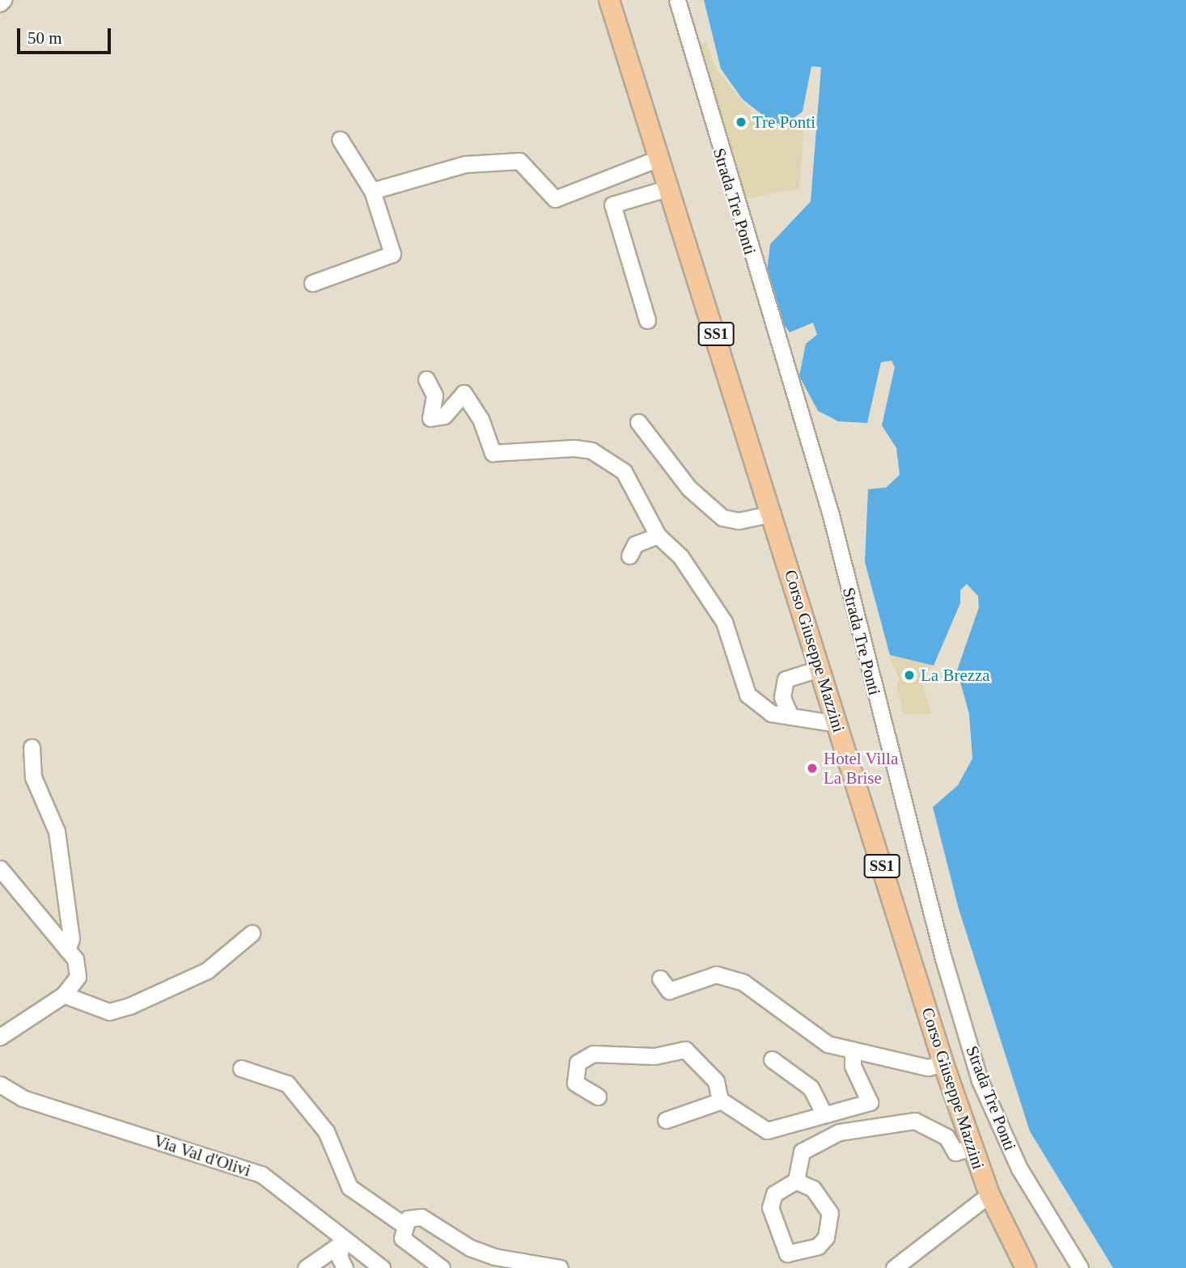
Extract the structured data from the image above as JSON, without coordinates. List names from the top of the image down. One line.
{"streets":{"main road":["SS1","Corso Giuseppe Mazzini"],"street":["Strada Tre Ponti","Via Val d'Olivi"]},"places":["Tre Ponti","La Brezza","Hotel Villa La Brise"],"scale_bar":"50 m"}
